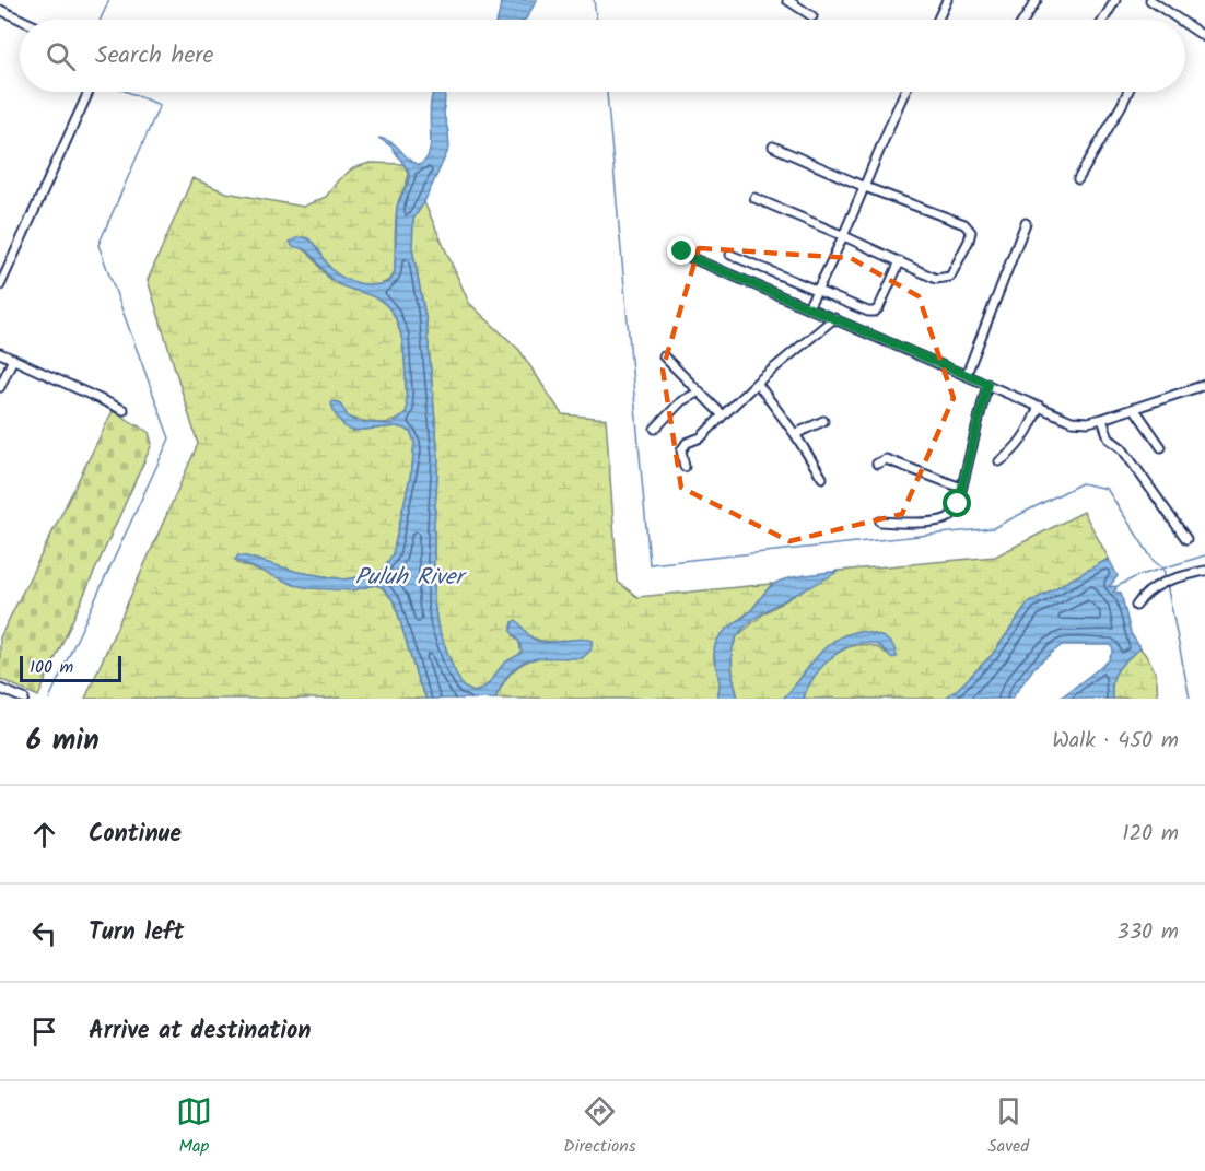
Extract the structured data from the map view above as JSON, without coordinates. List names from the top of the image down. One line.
{"water":["Puluh River"],"scale_bar":"100 m","page":{"search":"Search here","scale":"100 m","heading":["6 min","Walk · 450 m"],"list":[["Continue","120 m"],["Turn left","330 m"],"Arrive at destination"],"nav":["Map","Directions","Saved"]}}
